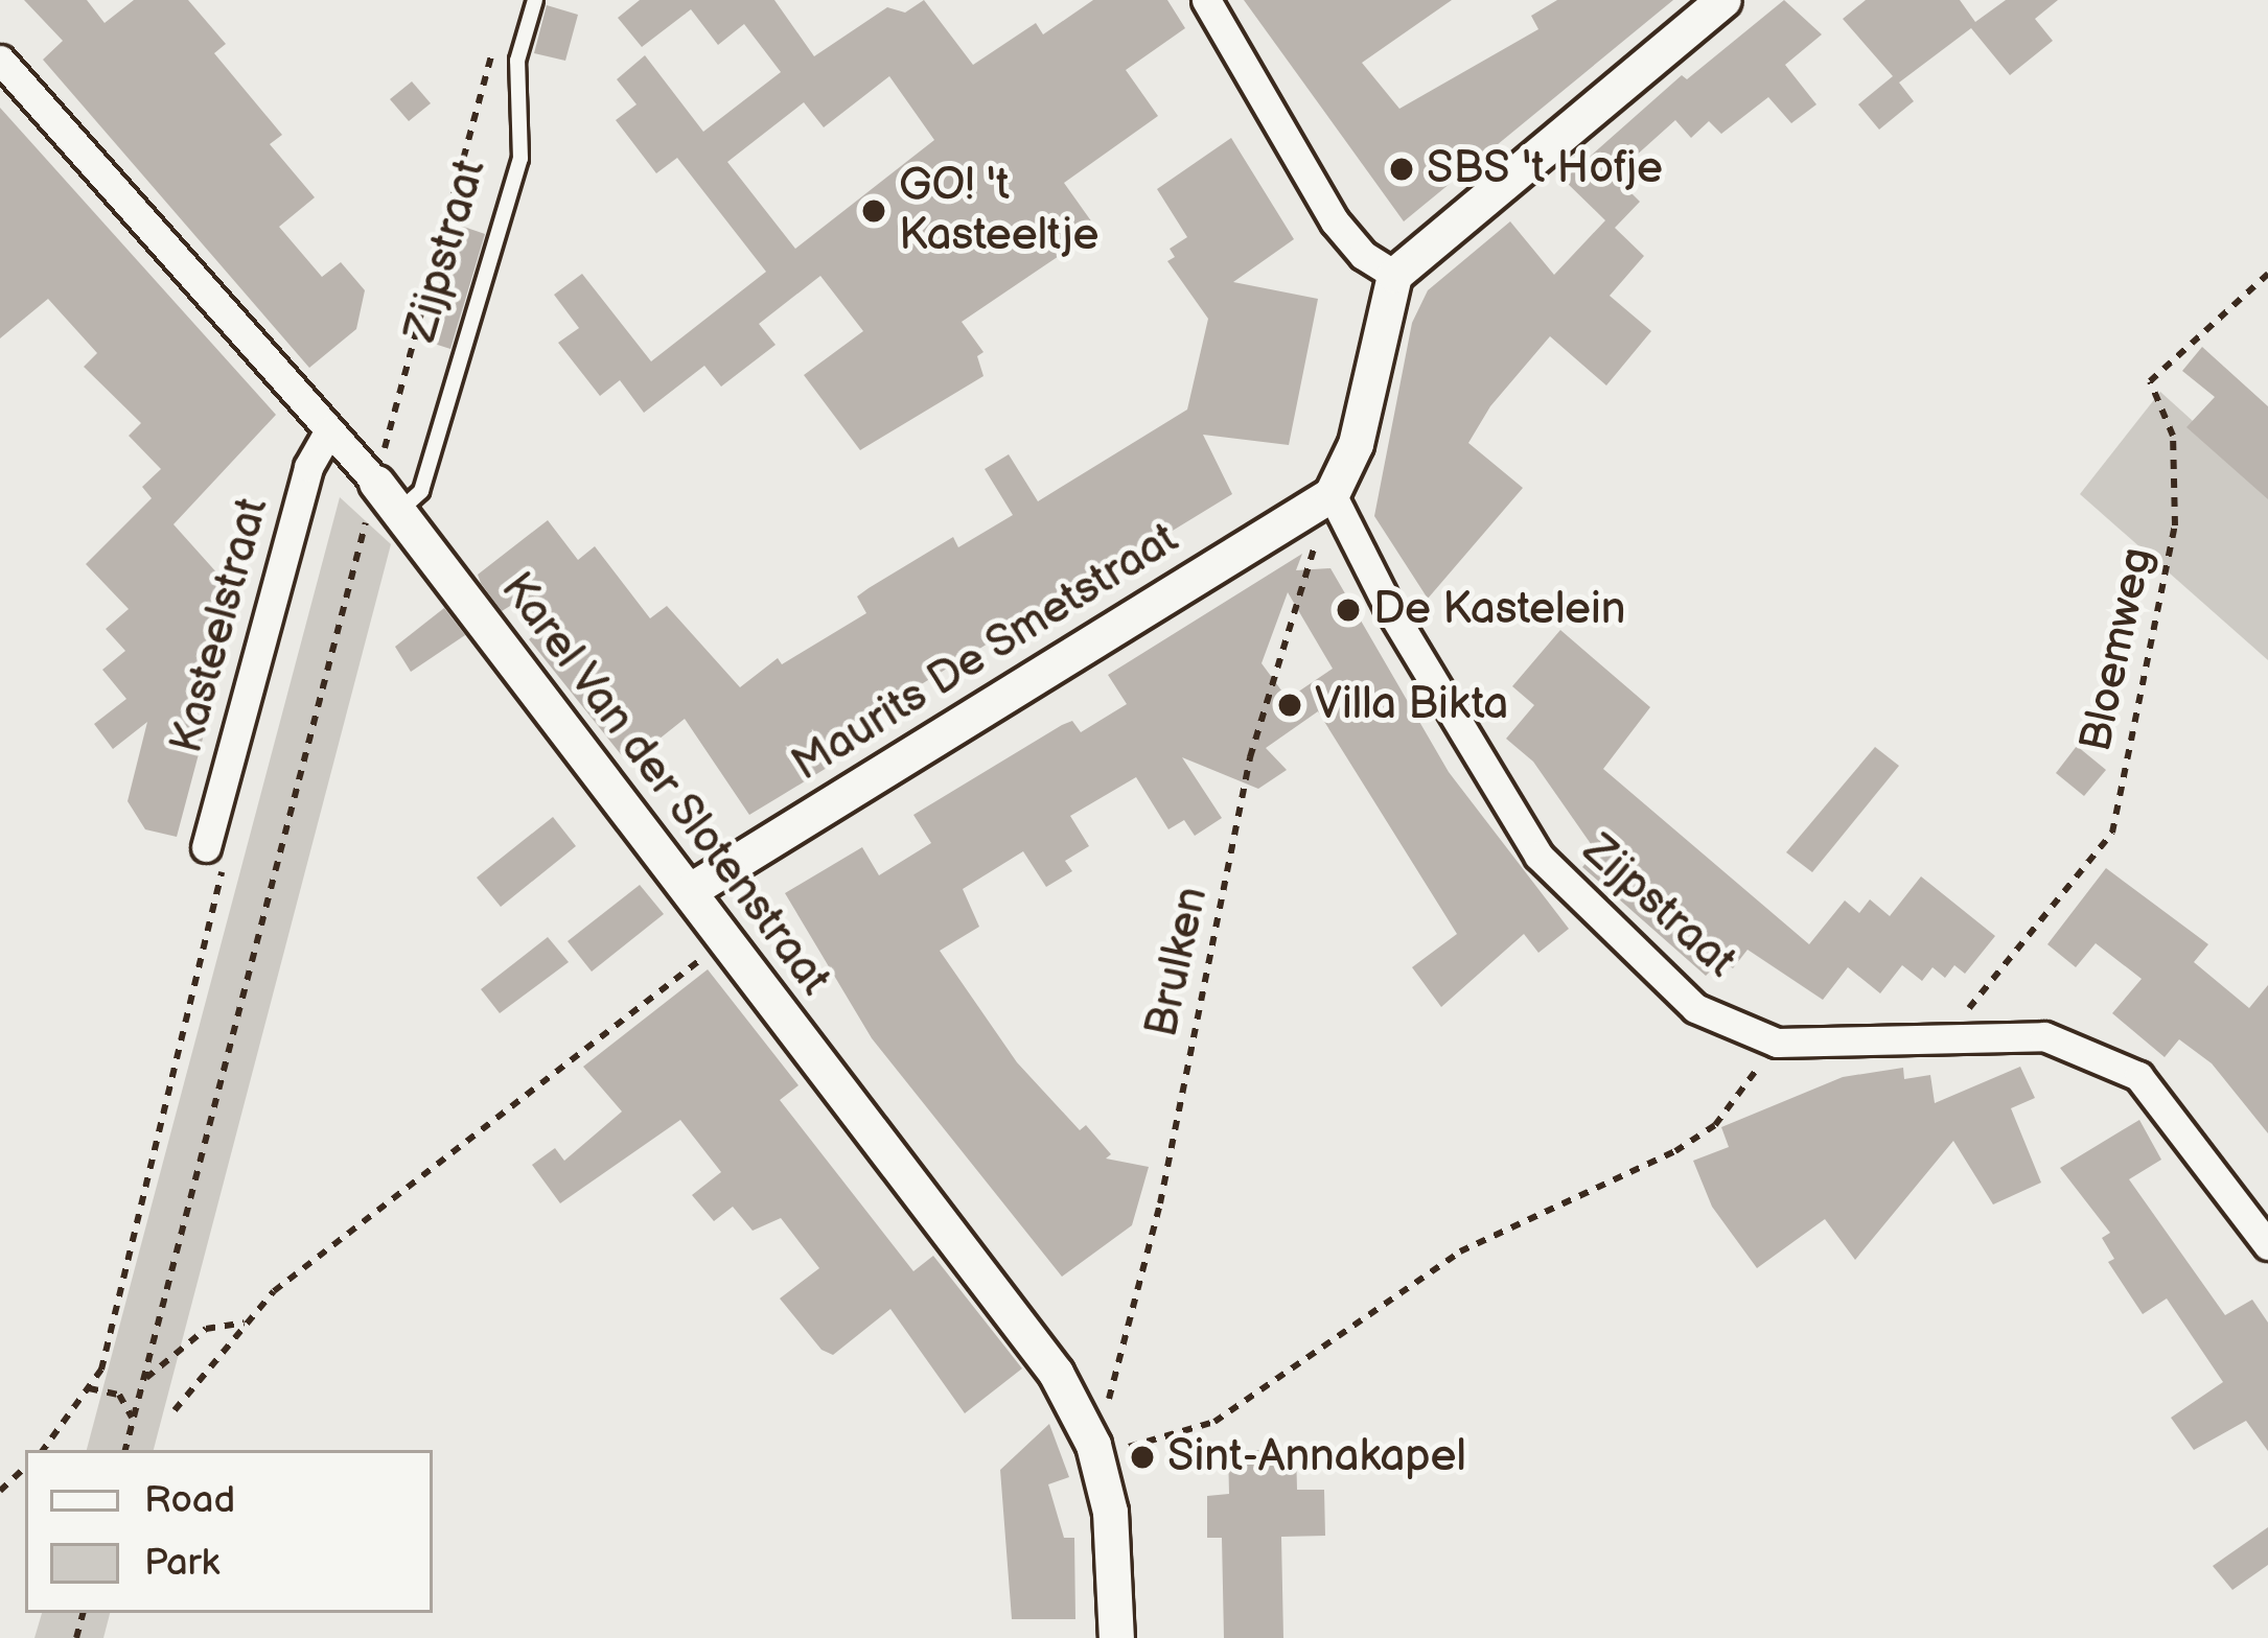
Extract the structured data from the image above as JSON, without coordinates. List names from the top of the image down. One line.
{"streets":{"street":["Zijpstraat","Kasteelstraat","Maurits De Smetstraat","Karel Van der Slotenstraat"],"path":["Bloemweg","Brulken"]},"crossings":[["Zijpstraat","Bloemweg"],["Zijpstraat","Maurits De Smetstraat"],["Zijpstraat","Karel Van der Slotenstraat"],["Zijpstraat","Brulken"],["Kasteelstraat","Karel Van der Slotenstraat"],["Maurits De Smetstraat","Karel Van der Slotenstraat"],["Maurits De Smetstraat","Brulken"],["Karel Van der Slotenstraat","Brulken"]],"places":["SBS 't Hofje","GO! 't Kasteeltje","De Kastelein","Villa Bikta","Sint-Annakapel"],"legend":["Road","Park"]}
